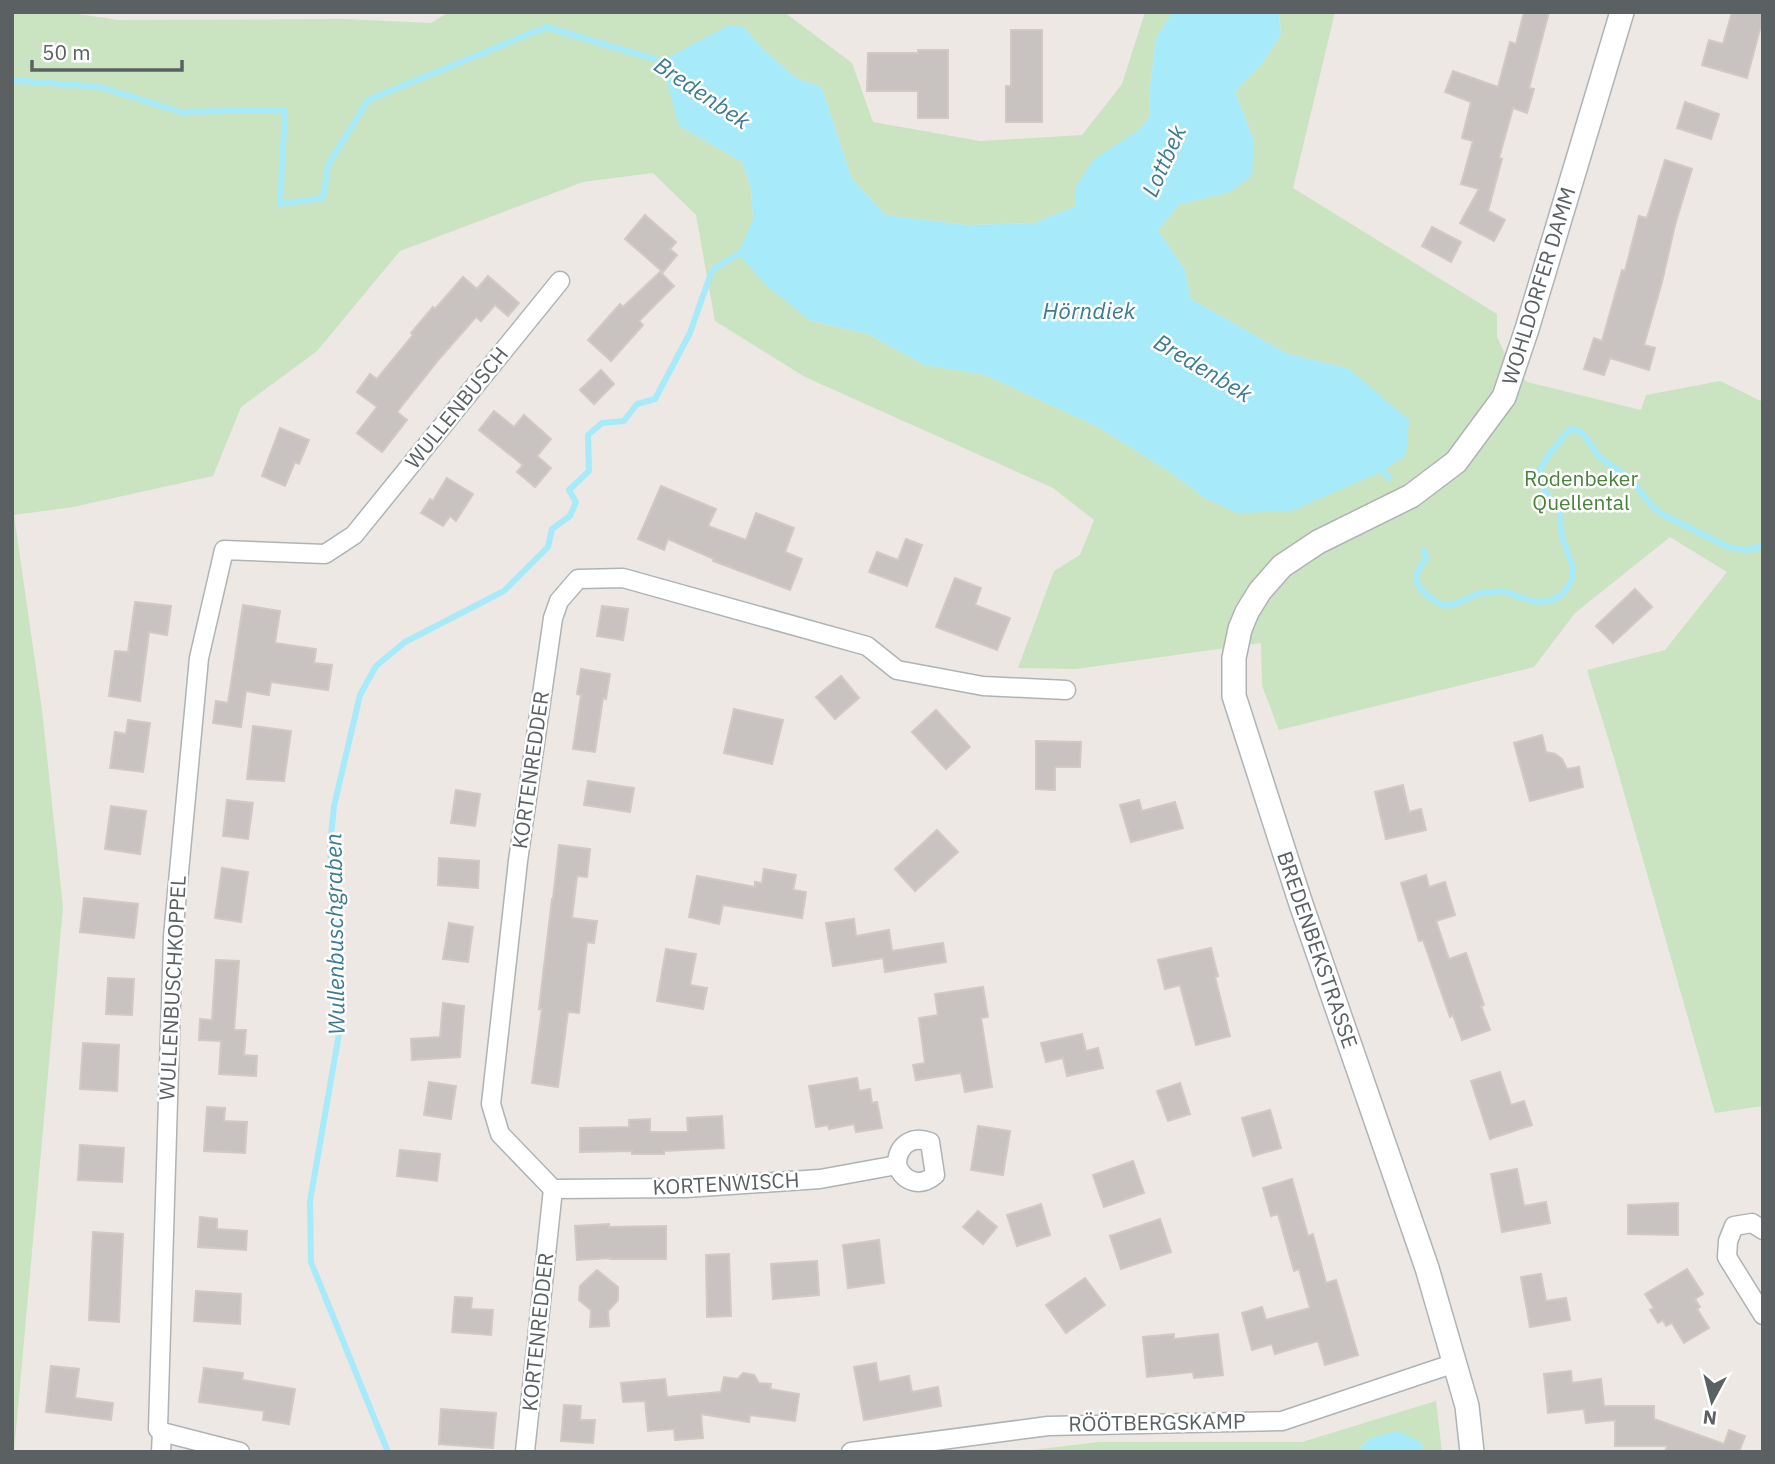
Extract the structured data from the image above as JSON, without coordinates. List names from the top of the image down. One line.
{"streets":{"street":["WOHLDORFER DAMM","WULLENBUSCH","KORTENREDDER","BREDENBEKSTRASSE","WULLENBUSCHKOPPEL","KORTENWISCH","RÖÖTBERGSKAMP"]},"crossings":[["WOHLDORFER DAMM","BREDENBEKSTRASSE"],["WULLENBUSCH","WULLENBUSCHKOPPEL"],["KORTENREDDER","KORTENWISCH"],["BREDENBEKSTRASSE","RÖÖTBERGSKAMP"]],"water":["Bredenbek","Lottbek","Hörndiek","Wullenbuschgraben"],"parks":["Rodenbeker Quellental"],"scale_bar":"50 m","north":"bottom"}
